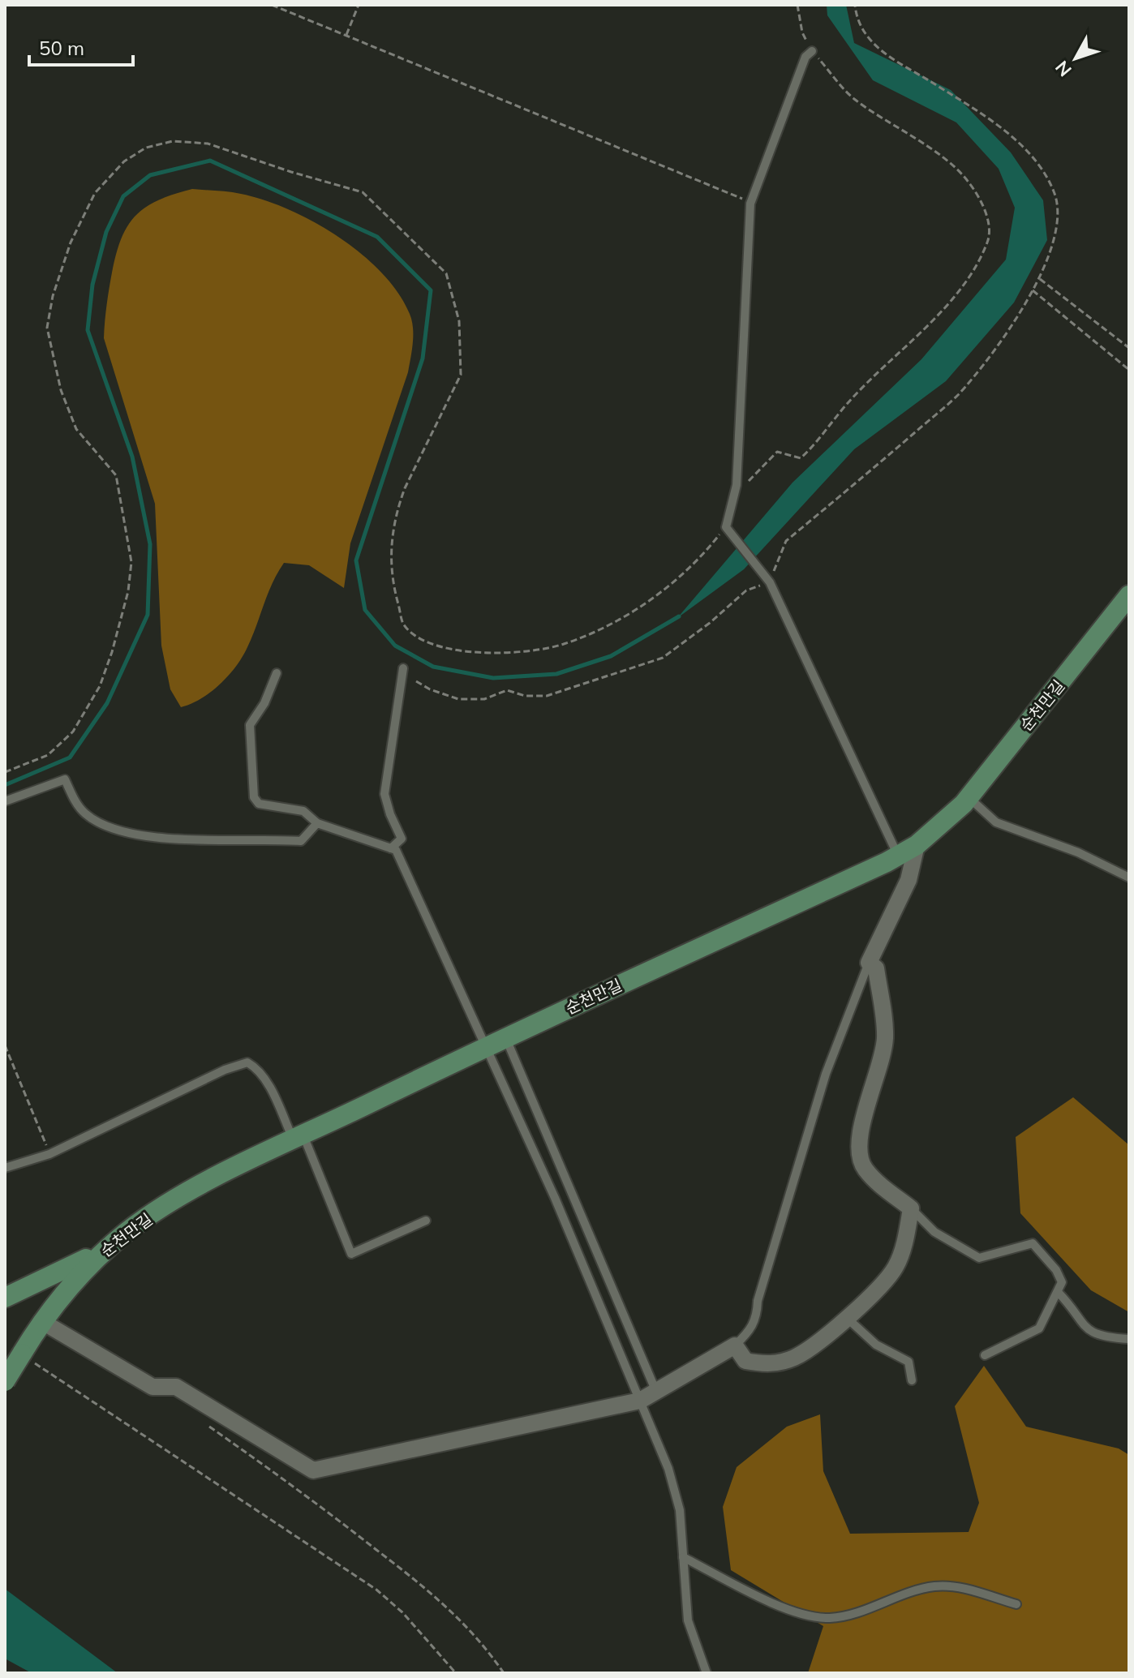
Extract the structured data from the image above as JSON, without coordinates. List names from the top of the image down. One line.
{"streets":{"street":["순천만길"]},"scale_bar":"50 m","north":"bottom left"}
